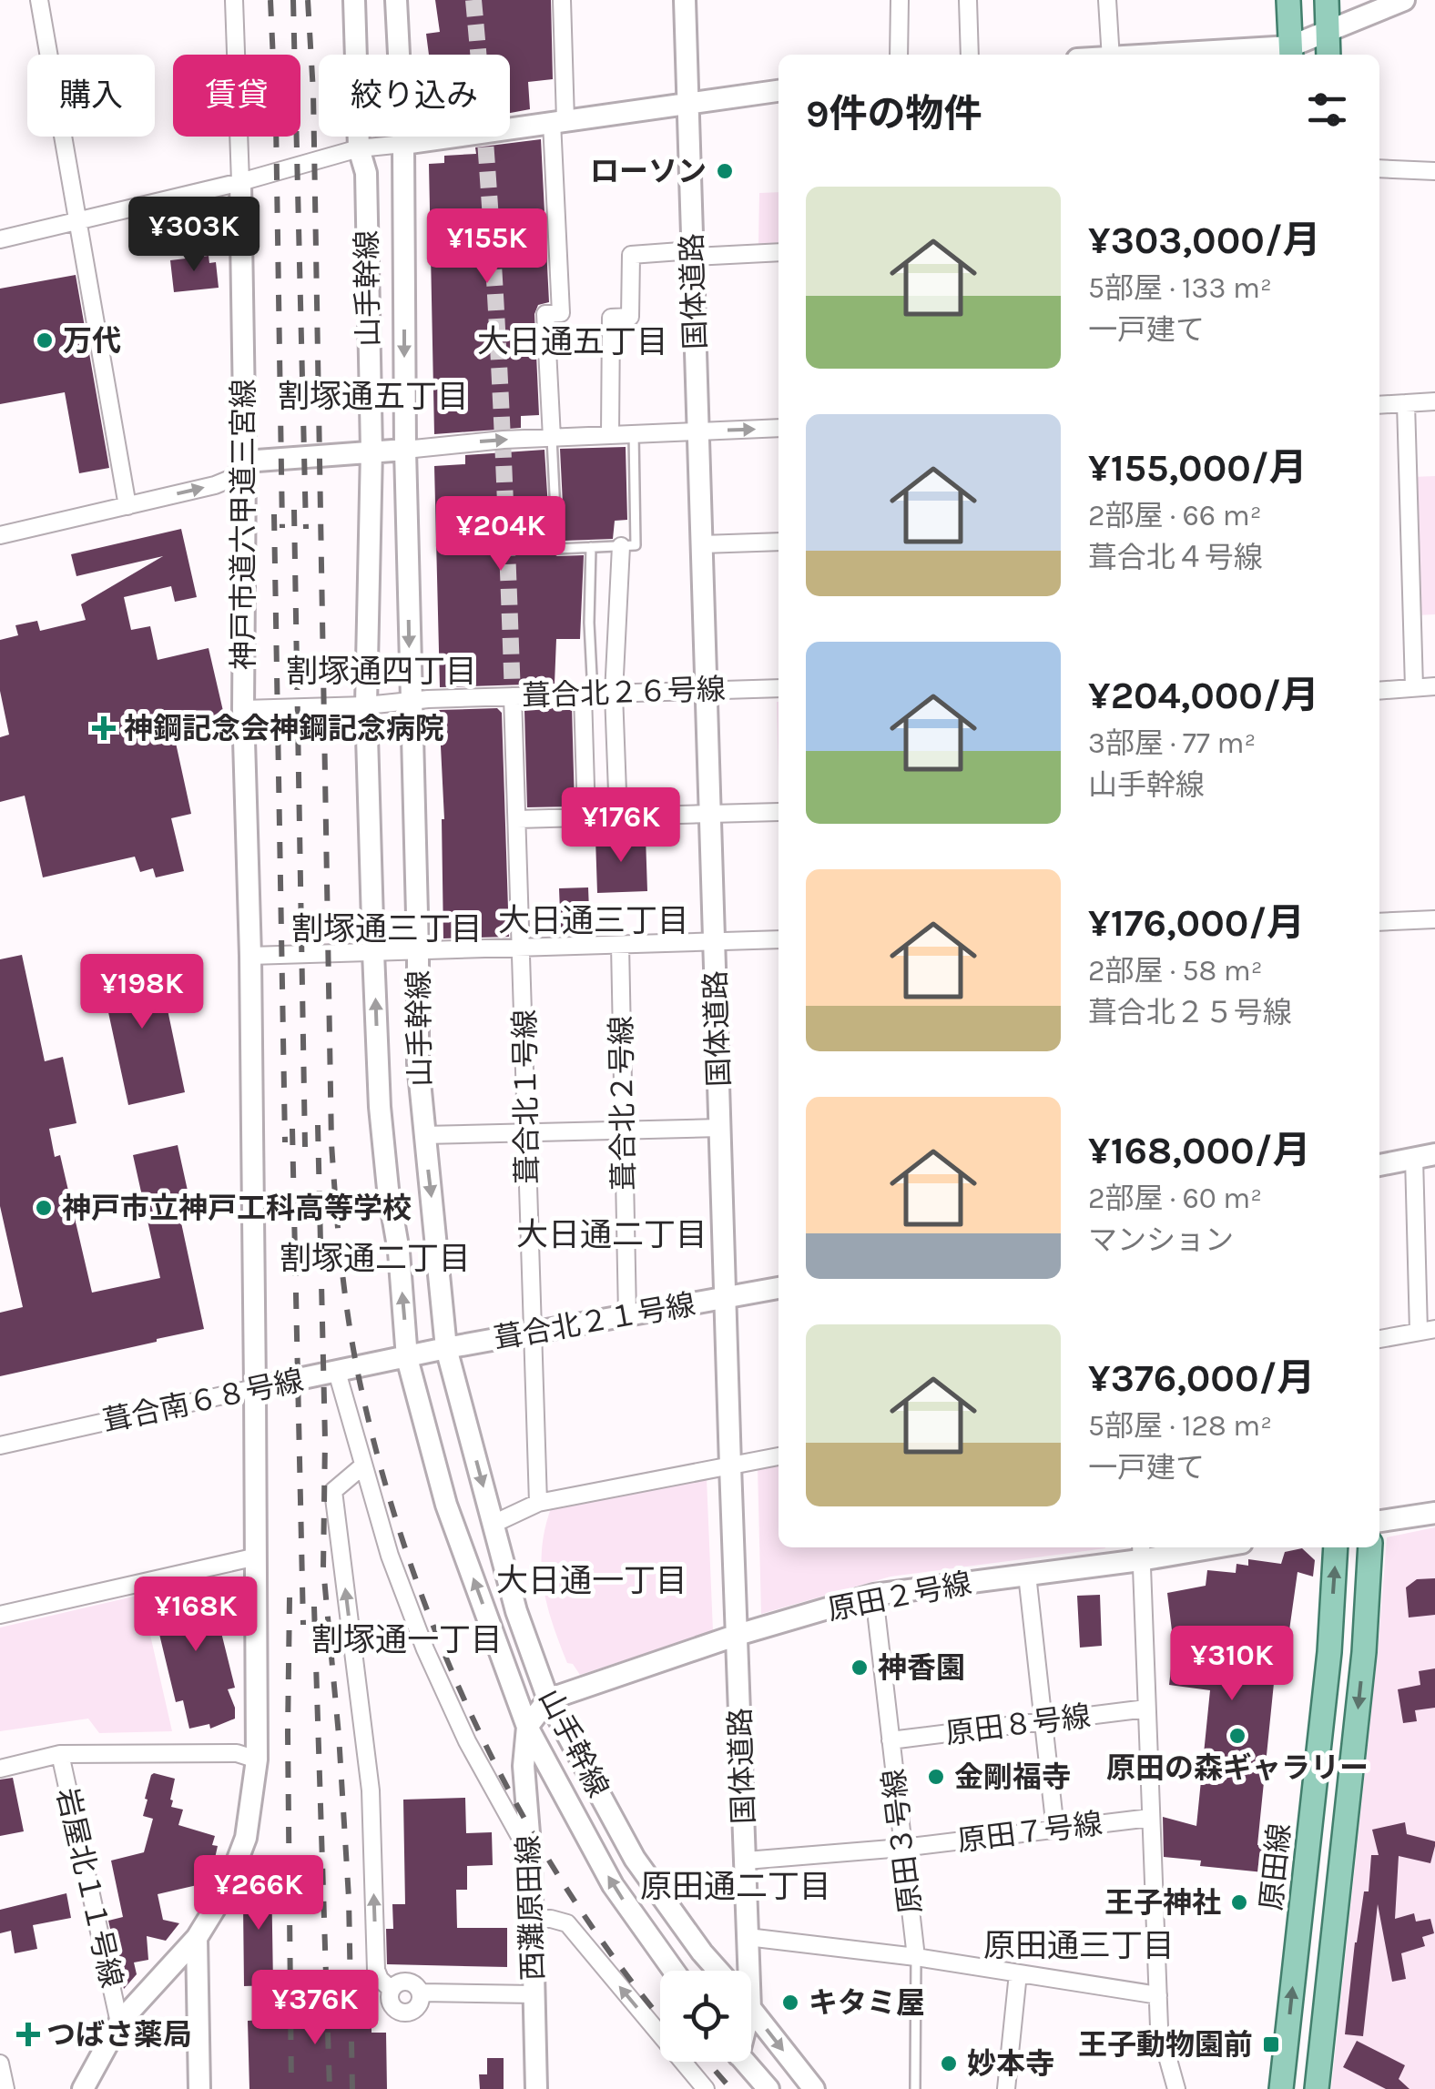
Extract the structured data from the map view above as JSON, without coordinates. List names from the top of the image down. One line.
{"streets":{"main road":["原田線"],"street":["山手幹線","国体道路","神戸市道六甲道三宮線","葺合北２６号線","葺合北１号線","葺合北２号線","葺合北２１号線","葺合南６８号線","原田２号線","原田８号線","原田７号線","原田３号線","岩屋北１１号線","西灘原田線"]},"crossings":[["山手幹線","葺合北２６号線"],["山手幹線","葺合北２１号線"],["山手幹線","葺合南６８号線"],["山手幹線","原田２号線"],["山手幹線","西灘原田線"],["国体道路","葺合北２６号線"],["国体道路","葺合北２１号線"],["国体道路","原田２号線"],["国体道路","原田７号線"],["神戸市道六甲道三宮線","葺合北２６号線"],["神戸市道六甲道三宮線","葺合南６８号線"],["神戸市道六甲道三宮線","岩屋北１１号線"],["葺合北２６号線","葺合北１号線"],["葺合北１号線","葺合北２１号線"],["葺合北２号線","葺合北２１号線"],["葺合北２１号線","葺合南６８号線"],["原田２号線","原田３号線"],["原田８号線","原田３号線"],["原田７号線","原田３号線"]],"districts":["大日通五丁目","割塚通五丁目","割塚通四丁目","大日通三丁目","割塚通三丁目","大日通二丁目","割塚通二丁目","大日通一丁目","割塚通一丁目","原田通二丁目","原田通三丁目"],"places":{"other":["ローソン","万代","神戸市立神戸工科高等学校","神香園","原田の森ギャラリー","金剛福寺","王子神社","キタミ屋","妙本寺"],"health":["神鋼記念会神鋼記念病院","つばさ薬局"],"transit":["王子動物園前"]},"page":{"chip":["購入","賃貸","絞り込み"],"heading":"9件の物件","list":[{"name":"¥303,000/月","note":"5部屋 · 133 m² · 一戸建て"},{"name":"¥155,000/月","note":"2部屋 · 66 m² · 葺合北４号線"},{"name":"¥204,000/月","note":"3部屋 · 77 m² · 山手幹線"},{"name":"¥176,000/月","note":"2部屋 · 58 m² · 葺合北２５号線"},{"name":"¥168,000/月","note":"2部屋 · 60 m² · マンション"},{"name":"¥376,000/月","note":"5部屋 · 128 m² · 一戸建て"}],"price":["¥303K","¥155K","¥204K","¥176K","¥198K","¥168K","¥310K","¥266K","¥376K"]}}
